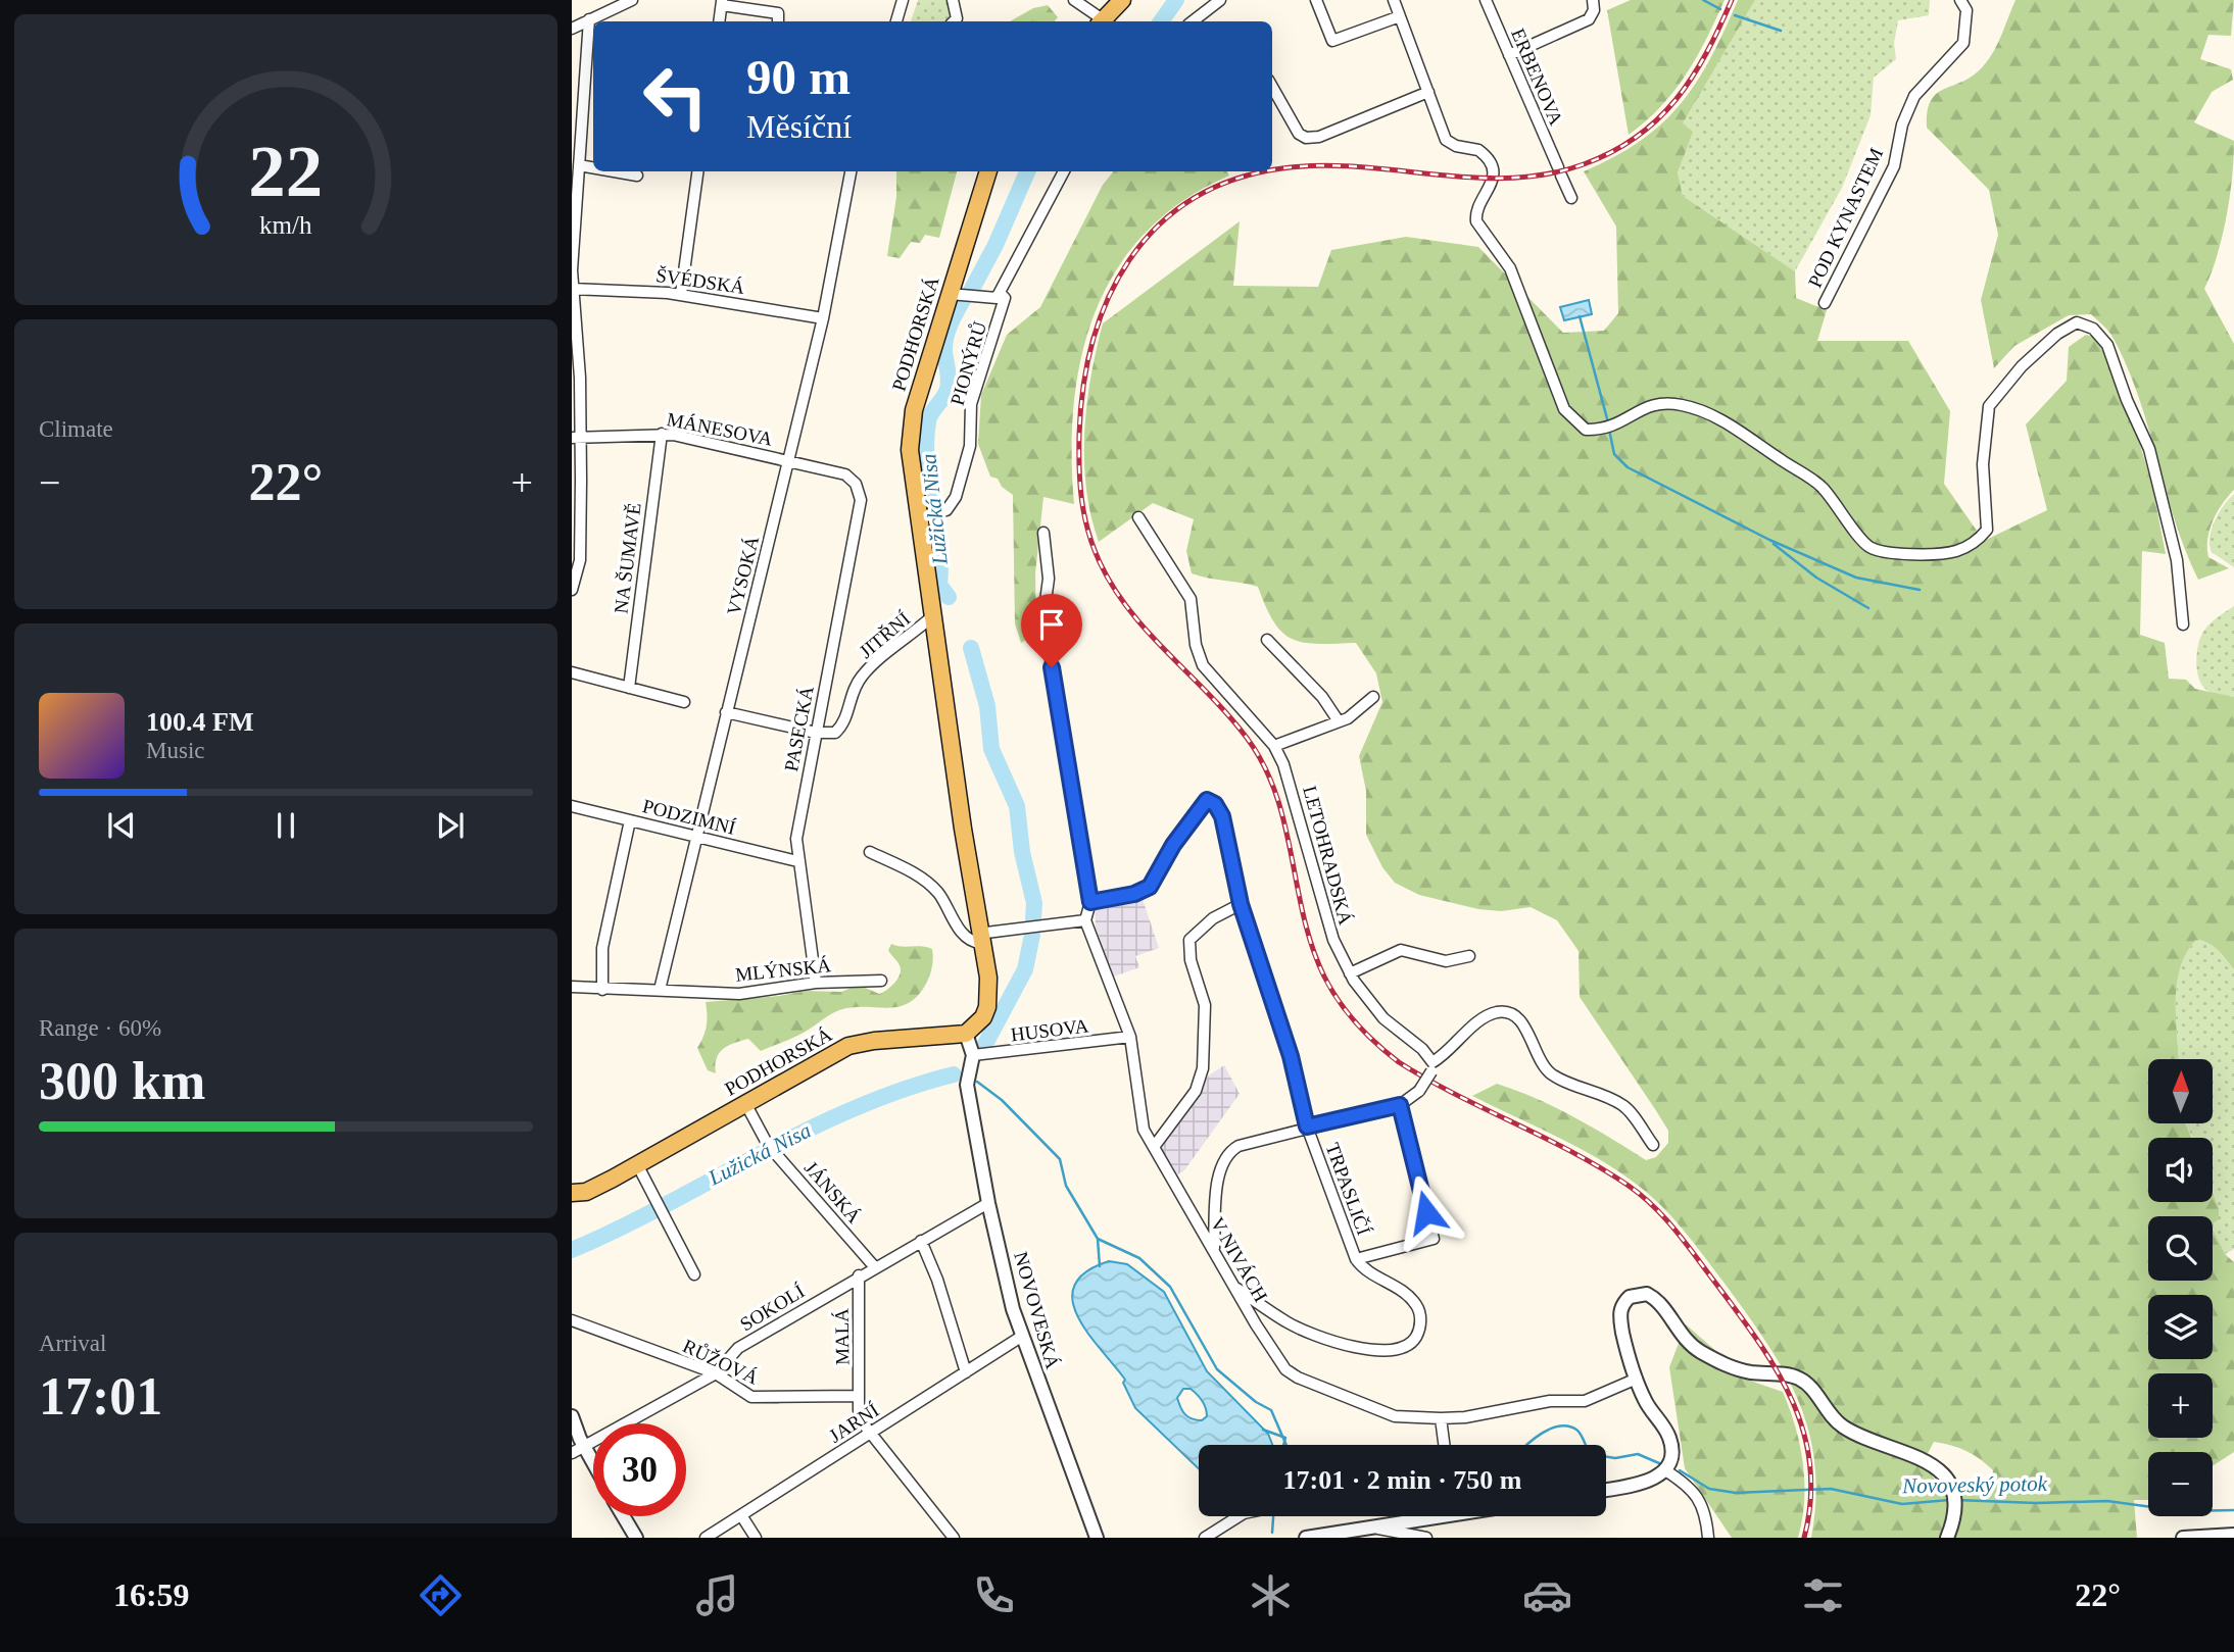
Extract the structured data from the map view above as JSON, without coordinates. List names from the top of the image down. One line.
{"streets":{"main road":["PODHORSKÁ"],"street":["ERBENOVA","POD KYNASTEM","ŠVÉDSKÁ","PIONÝRŮ","MÁNESOVA","NA ŠUMAVĚ","VYSOKÁ","JITŘNÍ","PASECKÁ","PODZIMNÍ","LETOHRADSKÁ","MLÝNSKÁ","HUSOVA","TRPASLIČÍ","JÁNSKÁ","V NIVÁCH","SOKOLÍ","NOVOVESKÁ","MALÁ","RŮŽOVÁ","JARNÍ"]},"crossings":[["ŠVÉDSKÁ","VYSOKÁ"],["PODHORSKÁ","PIONÝRŮ"],["PODHORSKÁ","JITŘNÍ"],["PODHORSKÁ","JÁNSKÁ"],["MÁNESOVA","NA ŠUMAVĚ"],["MÁNESOVA","VYSOKÁ"],["MÁNESOVA","PASECKÁ"],["VYSOKÁ","PODZIMNÍ"],["VYSOKÁ","MLÝNSKÁ"],["JITŘNÍ","PASECKÁ"],["PASECKÁ","PODZIMNÍ"],["PASECKÁ","MLÝNSKÁ"],["HUSOVA","V NIVÁCH"],["HUSOVA","NOVOVESKÁ"],["JÁNSKÁ","SOKOLÍ"],["SOKOLÍ","NOVOVESKÁ"],["SOKOLÍ","MALÁ"],["SOKOLÍ","RŮŽOVÁ"],["NOVOVESKÁ","JARNÍ"],["MALÁ","RŮŽOVÁ"]],"water":["Lužická Nisa","Novoveský potok"],"north":"top","page":{"turn":["90 m","Měsíční"],"tile":["Climate",["Range · 60%","300 km"],["Arrival","17:01"]],"heat":["−","22°","+"],"song":["100.4 FM","Music"],"map_buttons":["+","−"],"limit":"30","trip":"17:01 · 2 min · 750 m","tabs":["16:59","22°"],"gauge":["22","km/h"]}}
